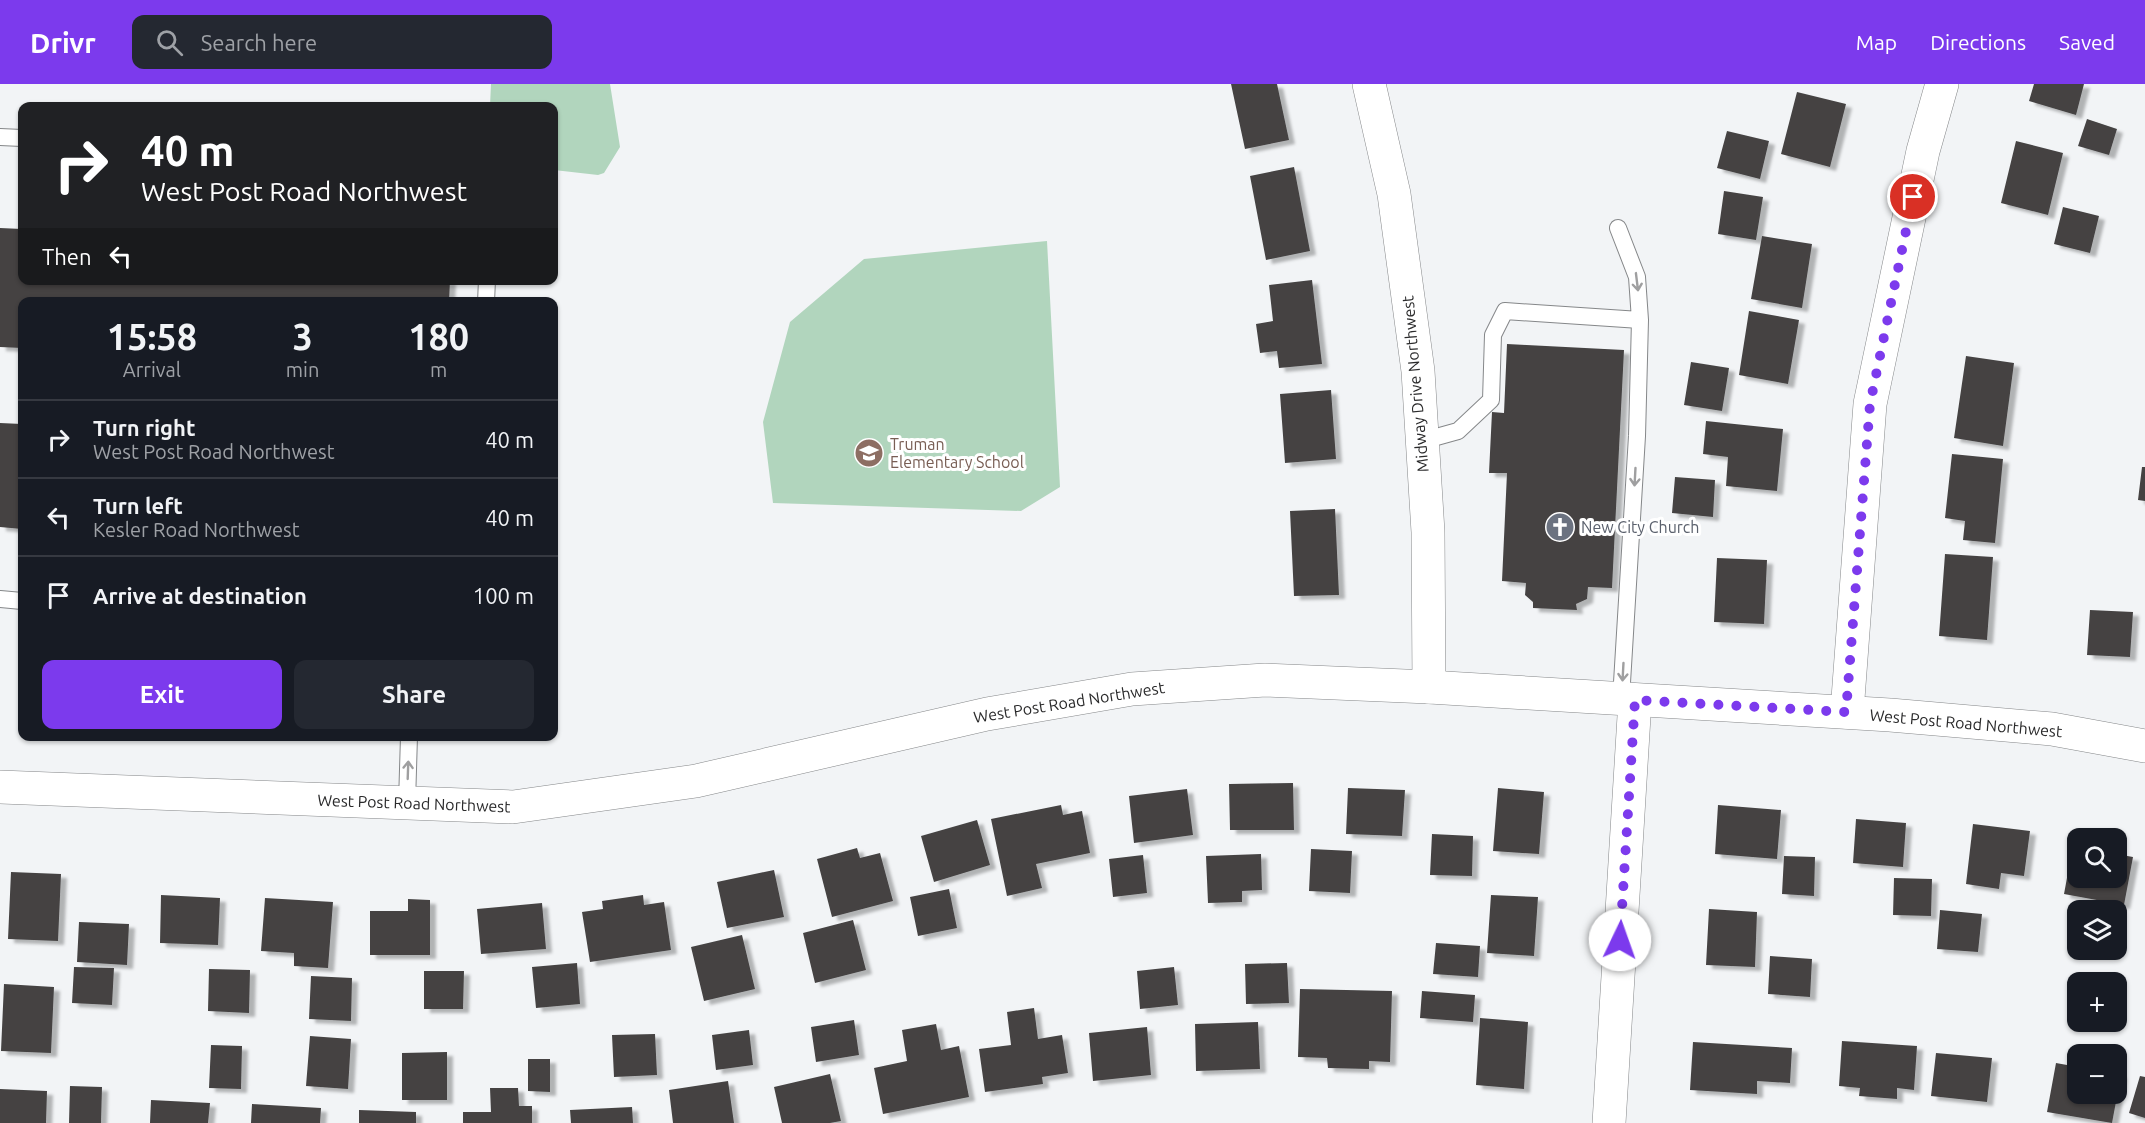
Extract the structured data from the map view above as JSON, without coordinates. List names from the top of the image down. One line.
{"streets":{"street":["Midway Drive Northwest","West Post Road Northwest"]},"crossings":[["Midway Drive Northwest","West Post Road Northwest"]],"places":{"school or university":["Truman Elementary School"],"church":["New City Church"]},"page":{"header":"Drivr","search":"Search here","nav":["Map","Directions","Saved"],"turn":["40 m","West Post Road Northwest"],"then":"Then","eta":["15:58","Arrival","3","min","180","m"],"list":[{"name":"Turn right","note":"West Post Road Northwest","value":"40 m"},{"name":"Turn left","note":"Kesler Road Northwest","value":"40 m"},{"name":"Arrive at destination","value":"100 m"}],"buttons":["Exit","Share"],"map_buttons":["+","−"]}}
